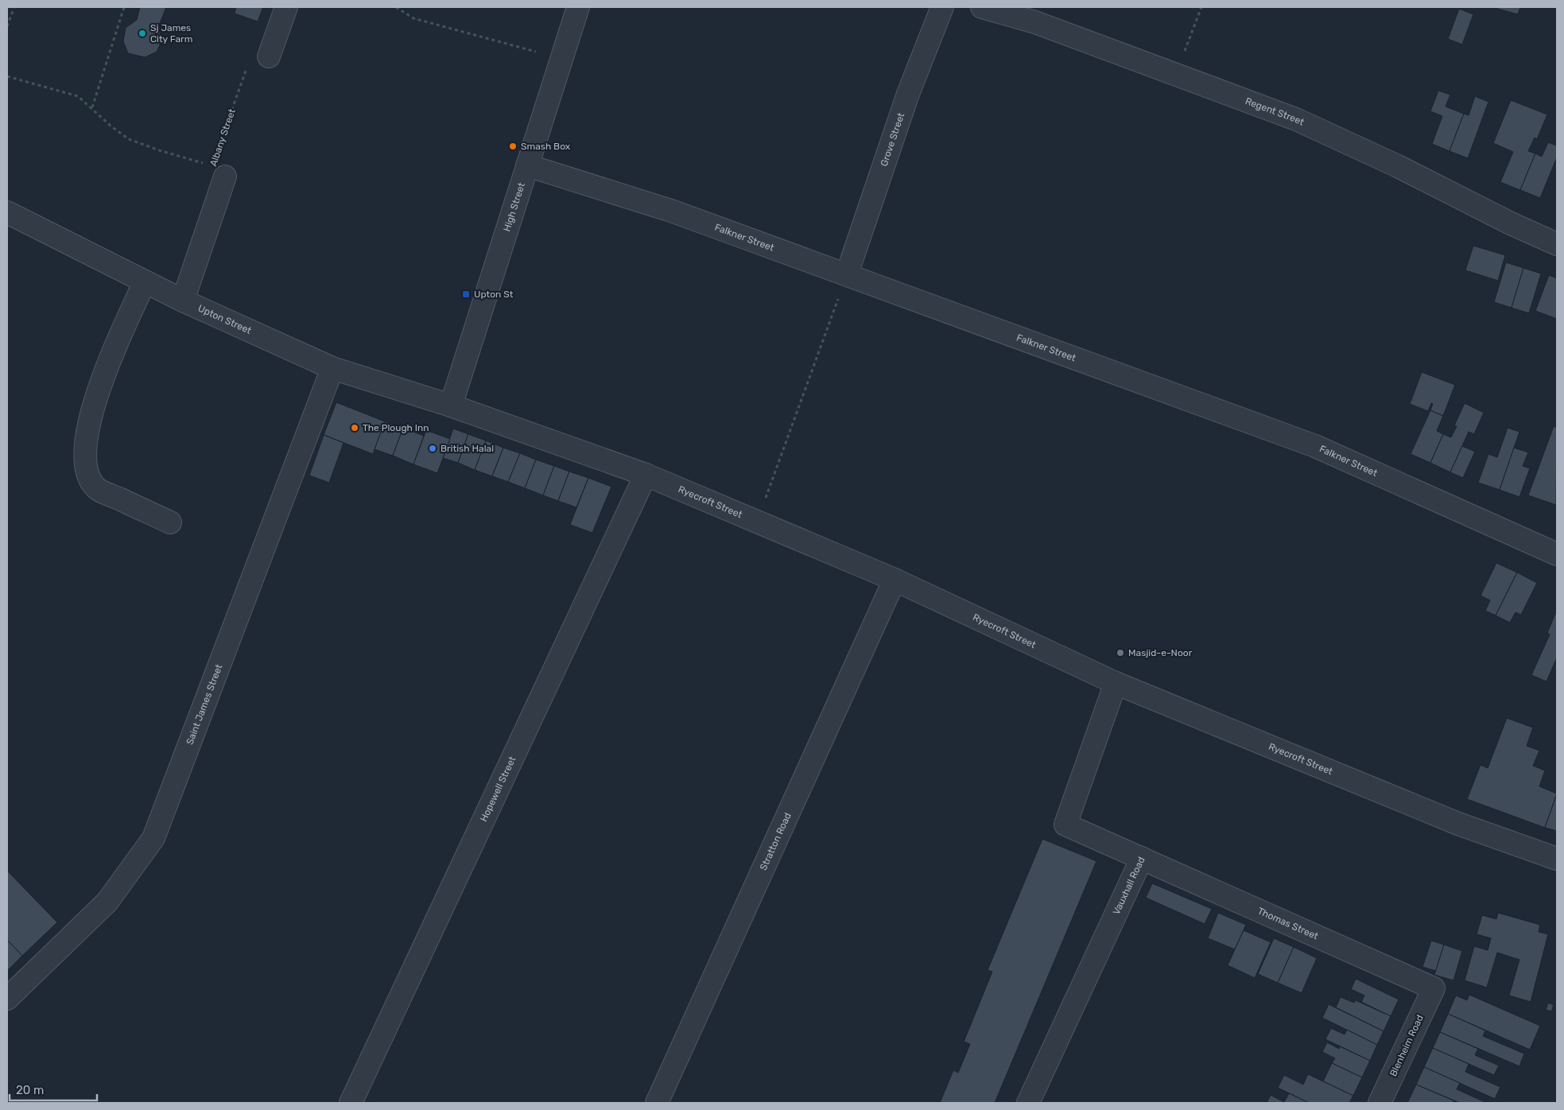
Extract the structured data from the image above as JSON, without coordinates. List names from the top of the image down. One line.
{"streets":{"street":["Regent Street","Albany Street","Grove Street","High Street","Falkner Street","Upton Street","Ryecroft Street","Saint James Street","Hopewell Street","Stratton Road","Vauxhall Road","Thomas Street","Blenheim Road"]},"crossings":[["Albany Street","Upton Street"],["Grove Street","Falkner Street"],["High Street","Falkner Street"],["High Street","Upton Street"],["High Street","Ryecroft Street"],["Upton Street","Ryecroft Street"],["Upton Street","Saint James Street"],["Ryecroft Street","Hopewell Street"],["Ryecroft Street","Stratton Road"],["Ryecroft Street","Vauxhall Road"],["Vauxhall Road","Thomas Street"],["Thomas Street","Blenheim Road"]],"places":{"other":["Sj James City Farm","Smash Box","The Plough Inn","British Halal","Masjid-e-Noor"],"transit":["Upton St"]},"scale_bar":"20 m"}
